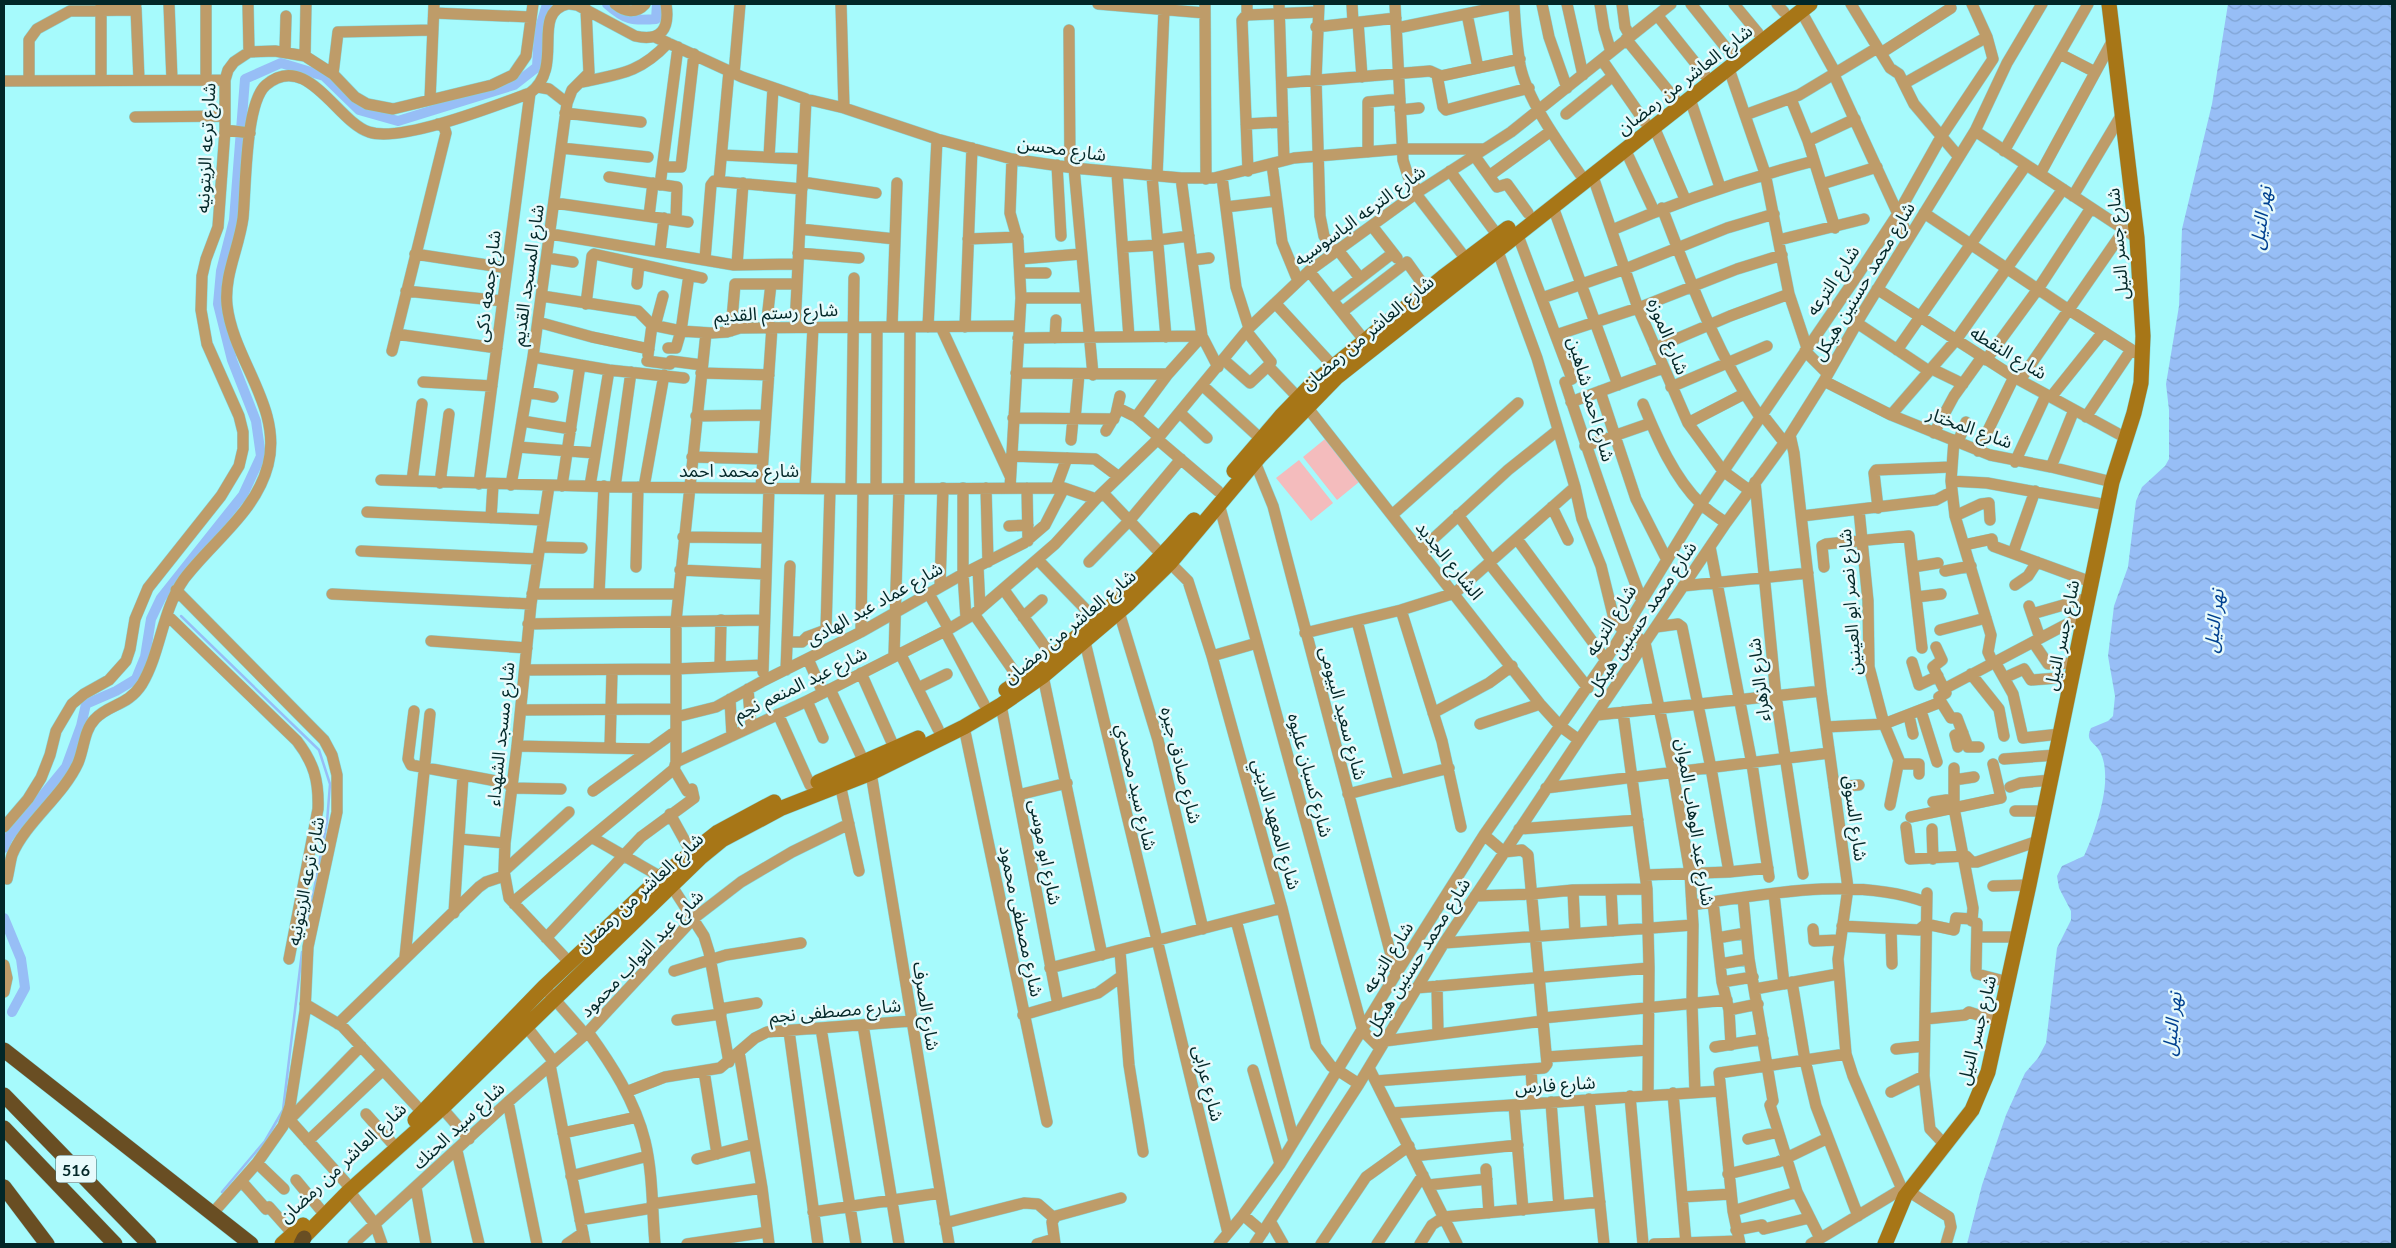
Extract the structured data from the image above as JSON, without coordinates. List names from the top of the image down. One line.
{"streets":{"highway":["516"],"main road":["شارع العاشر من رمضان","شارع جسر النيل"],"street":["شارع ترعه الزيتونيه","شارع محسن","شارع الترعه الباسوسيه","شارع المسجد القديم","شارع الترعه","شارع محمد حسنين هيكل","شارع جمعه ذكى","شارع رستم القديم","شارع الموزه","شارع النقطه","شارع احمد شاهين","شارع المختار","شارع محمد احمد","الشارع الجديد","شارع نصر ابو العينين","شارع عماد عبد الهادى","شارع الزهراء","شارع عبد المنعم نجم","شارع سعيد البيومى","شارع مسجد الشهداء","شارع صادق جيره","شارع كسبان عليوه","شارع سيد محمدي","شارع السوق","شارع عبد الوهاب الموان","شارع المعهد الديني","شارع ابو موسى","شارع مصطفى محمود","شارع عبد التواب محمود","شارع الصرف","شارع مصطفى نجم","شارع عرابى","شارع فارس","شارع سيد الحنك"]},"crossings":[["شارع العاشر من رمضان","شارع الموزه"],["شارع العاشر من رمضان","شارع احمد شاهين"],["شارع العاشر من رمضان","شارع محمد احمد"],["شارع العاشر من رمضان","الشارع الجديد"],["شارع العاشر من رمضان","شارع سعيد البيومى"],["شارع العاشر من رمضان","شارع مسجد الشهداء"],["شارع العاشر من رمضان","شارع صادق جيره"],["شارع العاشر من رمضان","شارع كسبان عليوه"],["شارع العاشر من رمضان","شارع سيد محمدي"],["شارع العاشر من رمضان","شارع المعهد الديني"],["شارع العاشر من رمضان","شارع ابو موسى"],["شارع العاشر من رمضان","شارع مصطفى محمود"],["شارع العاشر من رمضان","شارع الصرف"],["شارع محسن","شارع الترعه الباسوسيه"],["شارع الترعه الباسوسيه","شارع الموزه"],["شارع الترعه الباسوسيه","شارع محمد احمد"],["شارع الترعه الباسوسيه","الشارع الجديد"],["شارع الترعه الباسوسيه","شارع عبد المنعم نجم"],["شارع جسر النيل","شارع النقطه"],["شارع جسر النيل","شارع المختار"],["شارع جسر النيل","شارع السوق"],["شارع المسجد القديم","شارع رستم القديم"],["شارع المسجد القديم","شارع محمد احمد"],["شارع الترعه","شارع الموزه"],["شارع الترعه","شارع احمد شاهين"],["شارع الترعه","شارع المختار"],["شارع الترعه","الشارع الجديد"],["شارع الترعه","شارع سعيد البيومى"],["شارع الترعه","شارع كسبان عليوه"],["شارع الترعه","شارع المعهد الديني"],["شارع الترعه","شارع عرابى"],["شارع محمد حسنين هيكل","شارع الموزه"],["شارع محمد حسنين هيكل","شارع النقطه"],["شارع محمد حسنين هيكل","شارع المختار"],["شارع محمد حسنين هيكل","الشارع الجديد"],["شارع محمد حسنين هيكل","شارع الزهراء"],["شارع محمد حسنين هيكل","شارع كسبان عليوه"],["شارع محمد حسنين هيكل","شارع السوق"],["شارع محمد حسنين هيكل","شارع عبد الوهاب الموان"],["شارع محمد حسنين هيكل","شارع المعهد الديني"],["شارع جمعه ذكى","شارع محمد احمد"],["شارع الموزه","شارع الزهراء"],["شارع محمد احمد","شارع عماد عبد الهادى"],["شارع محمد احمد","شارع عبد المنعم نجم"],["شارع محمد احمد","شارع مسجد الشهداء"],["شارع محمد احمد","شارع المعهد الديني"],["شارع عماد عبد الهادى","شارع مسجد الشهداء"],["شارع عماد عبد الهادى","شارع الصرف"],["شارع عبد المنعم نجم","شارع مسجد الشهداء"],["شارع عبد المنعم نجم","شارع الصرف"],["شارع سيد محمدي","شارع عرابى"],["شارع عبد الوهاب الموان","شارع فارس"],["شارع عبد التواب محمود","شارع سيد الحنك"],["شارع الصرف","شارع مصطفى نجم"]],"water":["نهر النيل"]}
